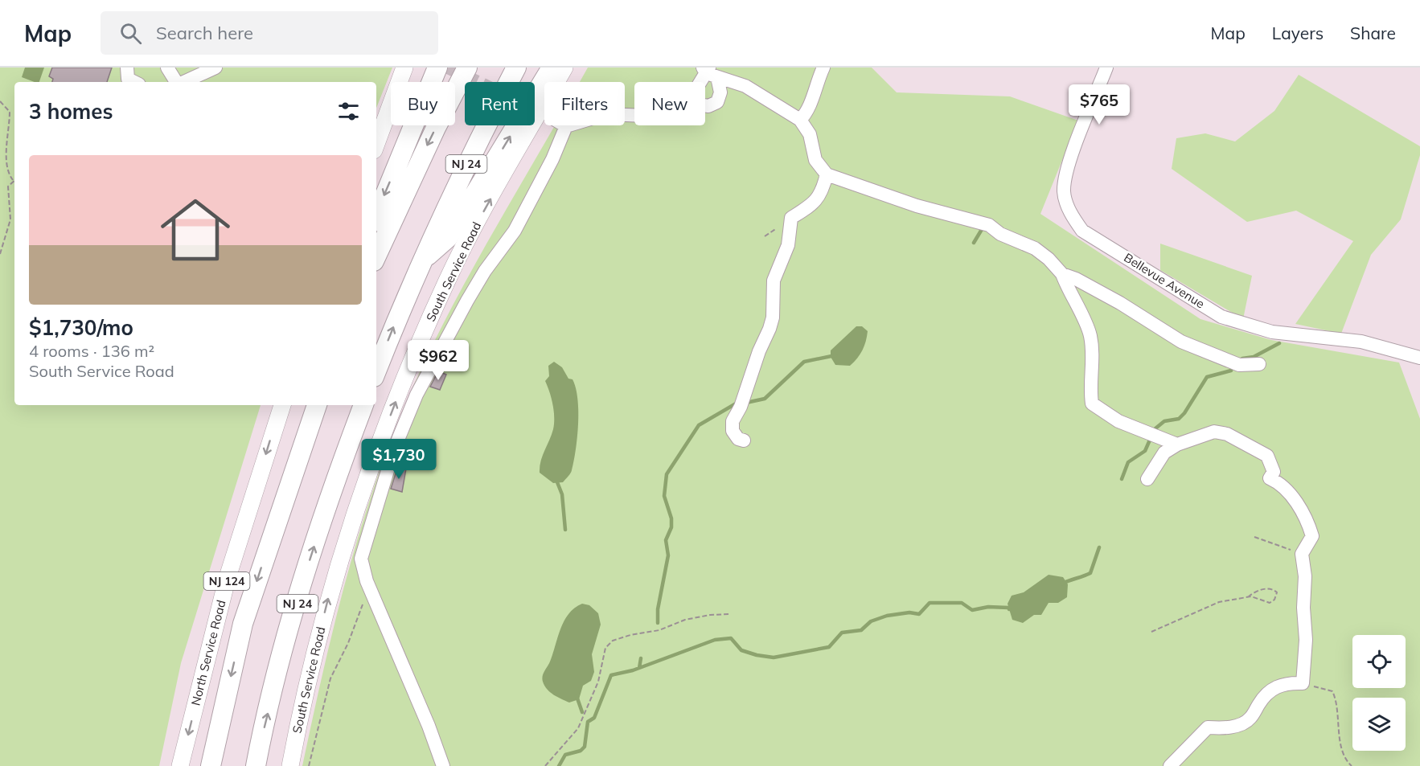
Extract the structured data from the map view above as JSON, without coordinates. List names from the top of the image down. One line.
{"streets":{"highway":["NJ 24"],"main road":["South Service Road","NJ 124","North Service Road"],"street":["Bellevue Avenue"]},"one_way":["South Service Road","North Service Road"],"page":{"header":"Map","search":"Search here","nav":["Map","Layers","Share"],"chip":["Buy","Rent","Filters","New"],"heading":"3 homes","price":["$765","$962","$1,730"],"list":[{"name":"$1,730/mo","note":"4 rooms · 136 m² · South Service Road"}]}}
